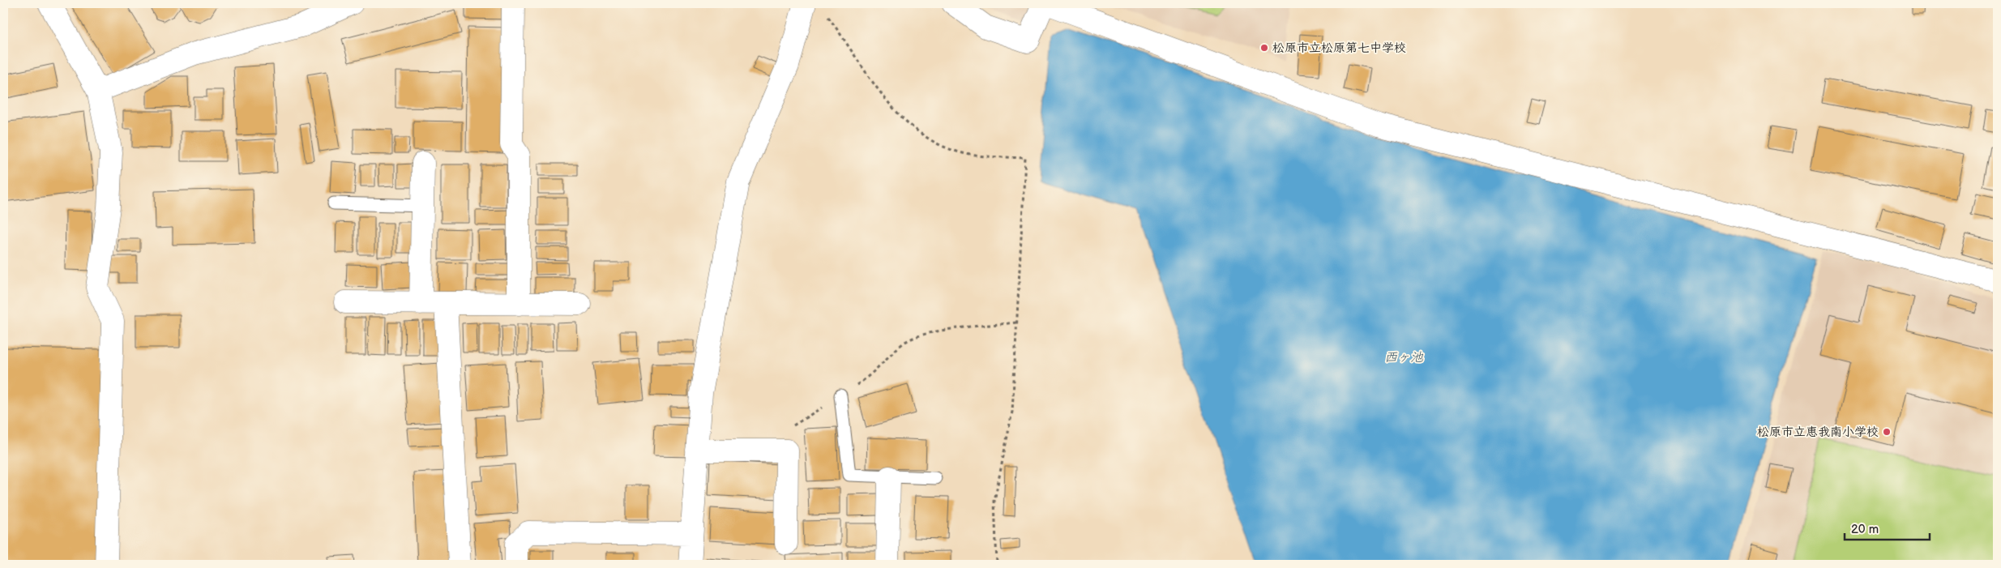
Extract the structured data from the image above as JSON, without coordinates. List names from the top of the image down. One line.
{"water":["西ヶ池"],"places":["松原市立松原第七中学校","松原市立恵我南小学校"],"scale_bar":"20 m"}
